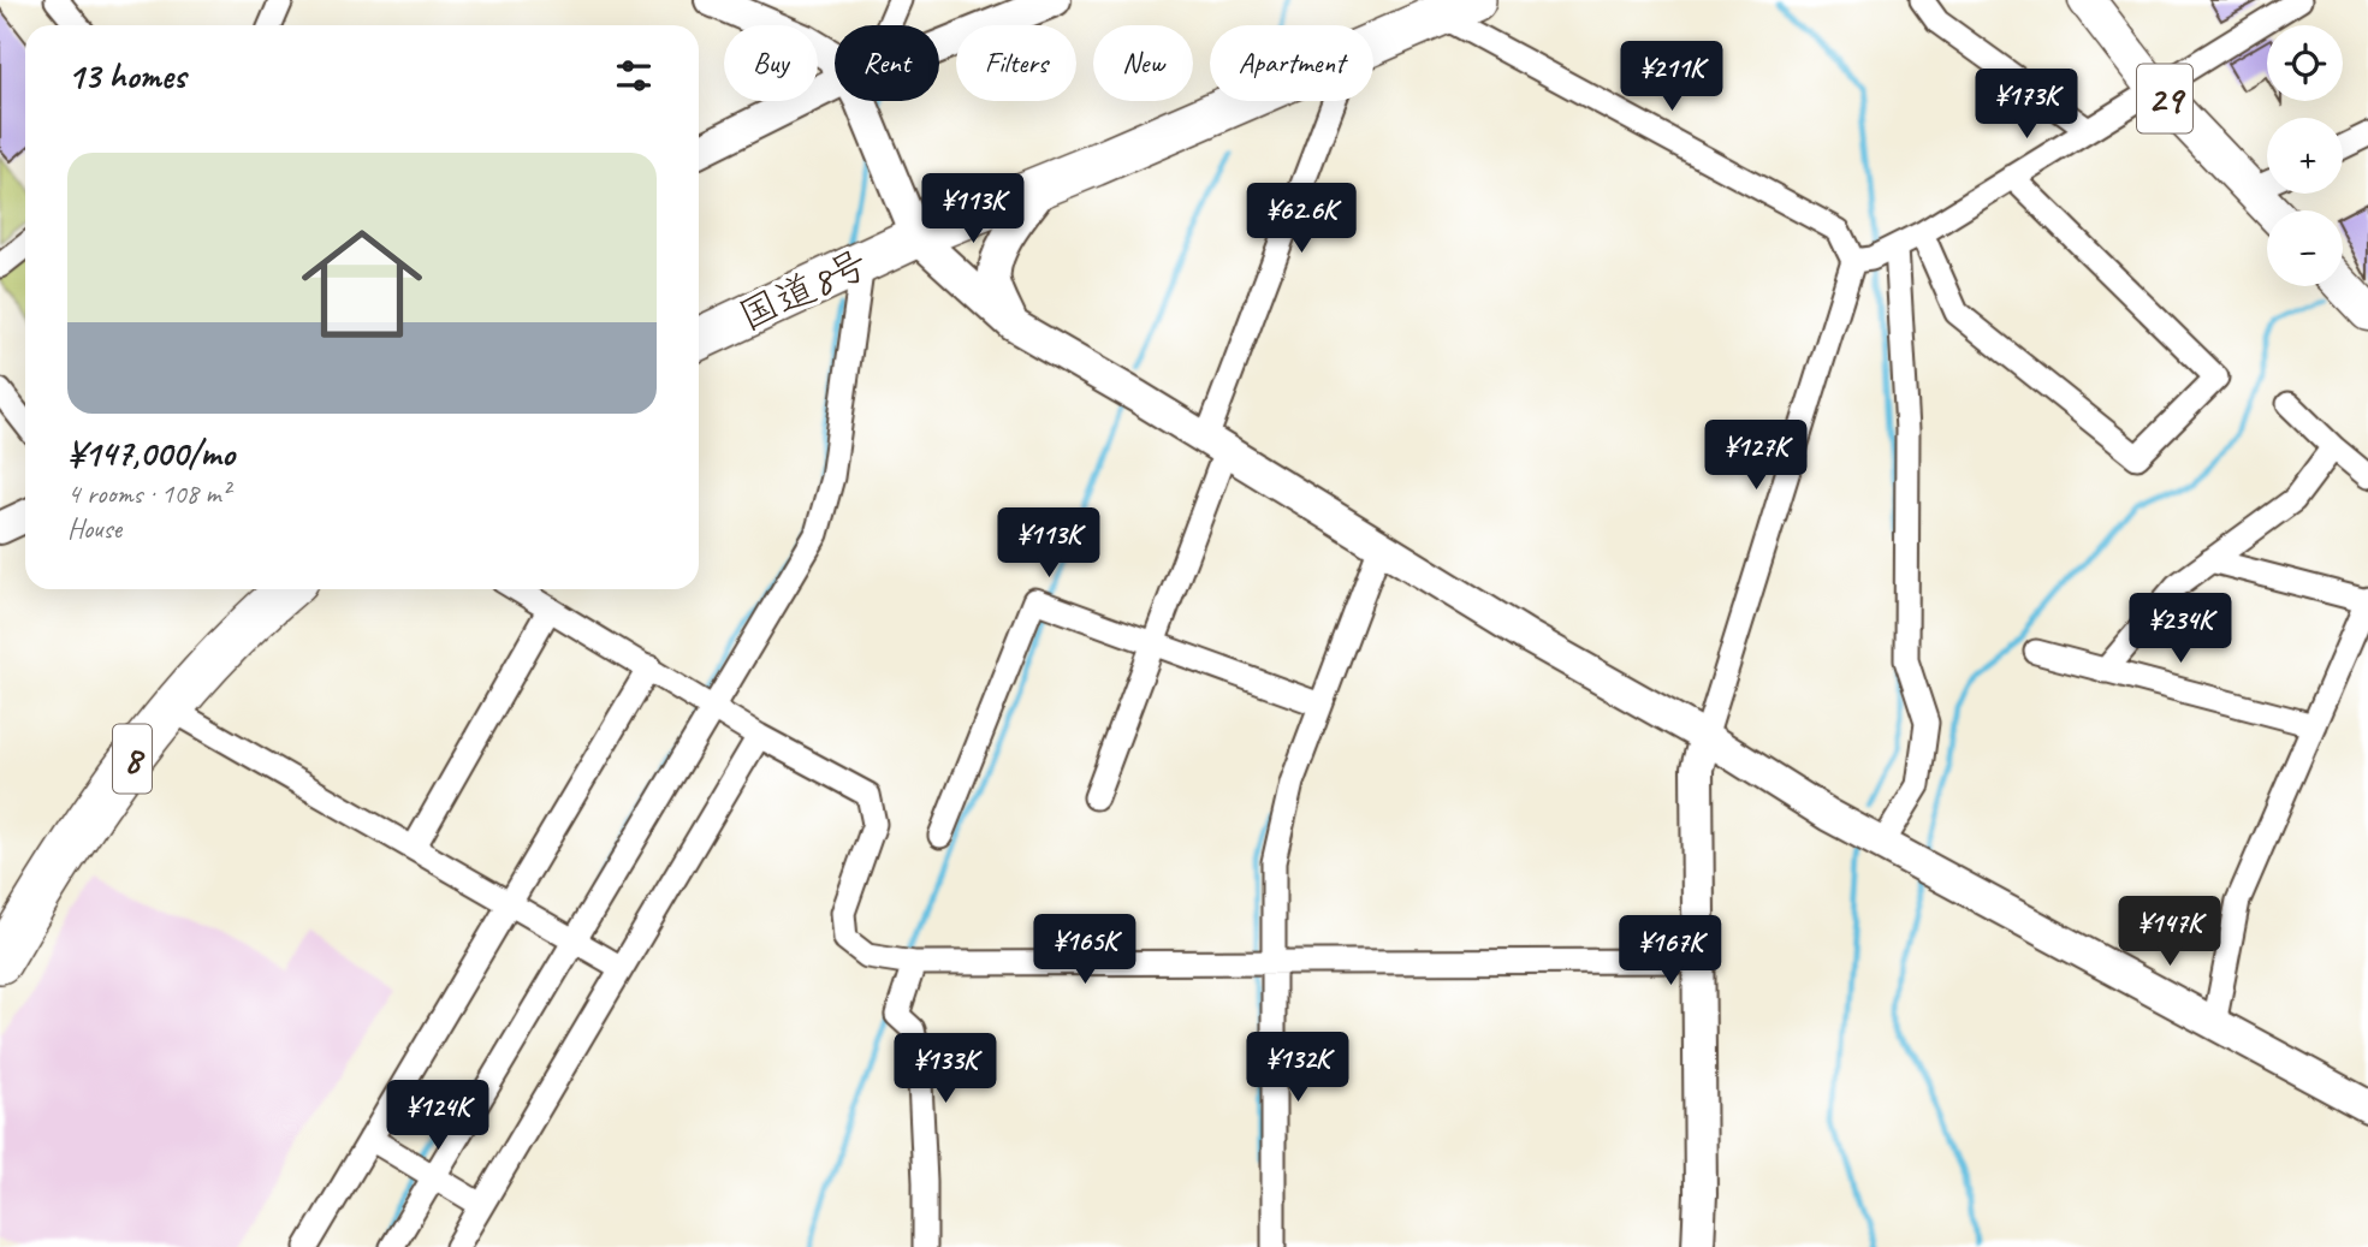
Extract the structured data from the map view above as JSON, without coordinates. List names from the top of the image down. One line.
{"streets":{"highway":["国道8号","8"],"main road":["29"]},"page":{"map_buttons":["+","−"],"chip":["Buy","Rent","Filters","New","Apartment"],"heading":"13 homes","price":["¥211K","¥173K","¥113K","¥62.6K","¥127K","¥113K","¥234K","¥147K","¥165K","¥167K","¥132K","¥133K","¥124K"],"list":[{"name":"¥147,000/mo","note":"4 rooms · 108 m² · House"}]}}
